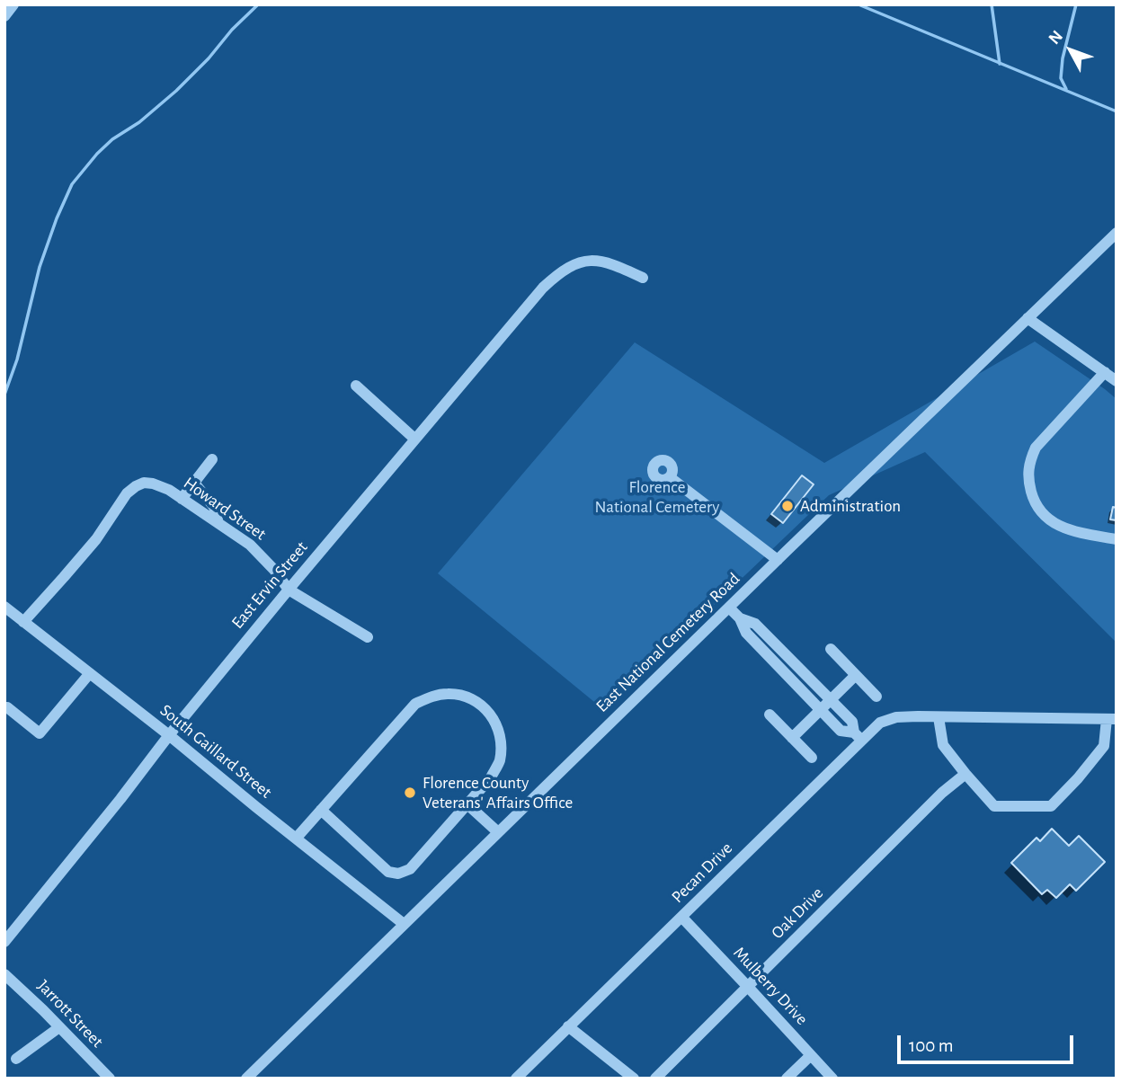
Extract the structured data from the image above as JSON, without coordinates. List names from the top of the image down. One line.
{"streets":{"street":["Howard Street","East Ervin Street","East National Cemetery Road","South Gaillard Street","Pecan Drive","Oak Drive","Mulberry Drive","Jarrott Street"]},"crossings":[["Howard Street","East Ervin Street"],["Howard Street","South Gaillard Street"],["East Ervin Street","South Gaillard Street"],["East National Cemetery Road","South Gaillard Street"],["Pecan Drive","Mulberry Drive"],["Oak Drive","Mulberry Drive"]],"parks":["Florence National Cemetery"],"places":["Administration","Florence County Veterans' Affairs Office"],"scale_bar":"100 m","north":"top left"}
